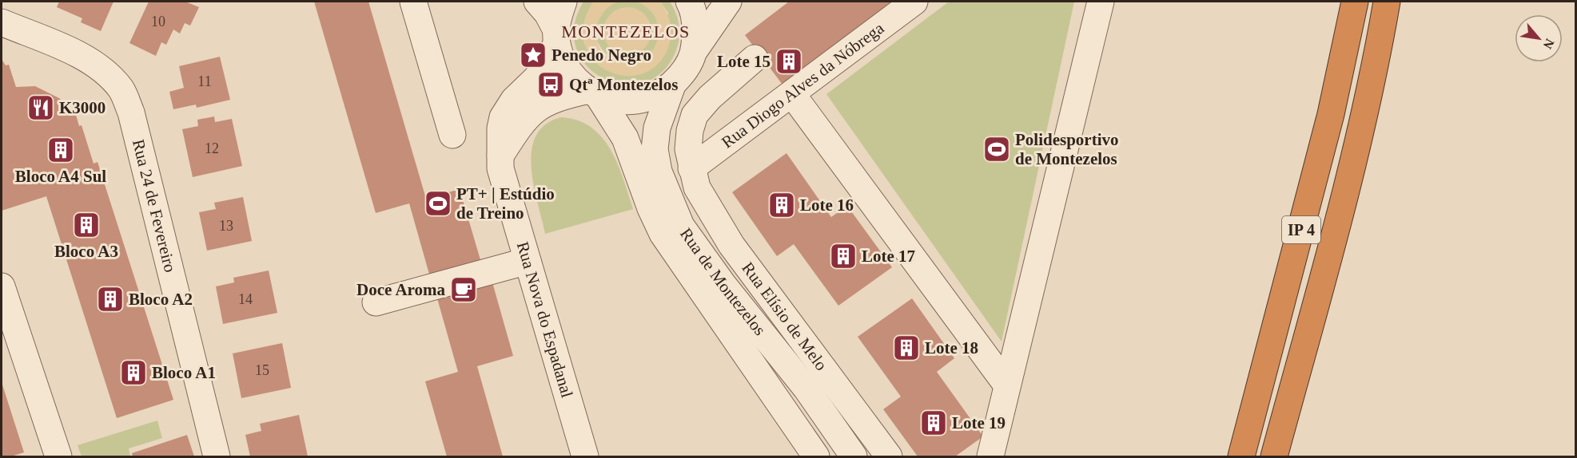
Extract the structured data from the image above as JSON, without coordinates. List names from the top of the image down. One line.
{"streets":{"highway":["IP 4"],"street":["Rua Diogo Alves da Nóbrega","Rua 24 de Fevereiro","Rua de Montezelos","Rua Elísio de Melo","Rua Nova do Espadanal"]},"crossings":[["Rua Diogo Alves da Nóbrega","Rua Elísio de Melo"]],"districts":["MONTEZELOS"],"places":{"place":["Penedo Negro"],"building":["Lote 15","Bloco A4 Sul","Lote 16","Bloco A3","Lote 17","Bloco A2","Lote 18","Bloco A1","Lote 19"],"bus stop":["Qtª Montezelos"],"restaurant":["K3000"],"sports":["Polidesportivo de Montezelos","PT+ | Estúdio de Treino"],"cafe":["Doce Aroma"]},"house_numbers":["10","11","12","13","14","15"],"north":"bottom right"}
